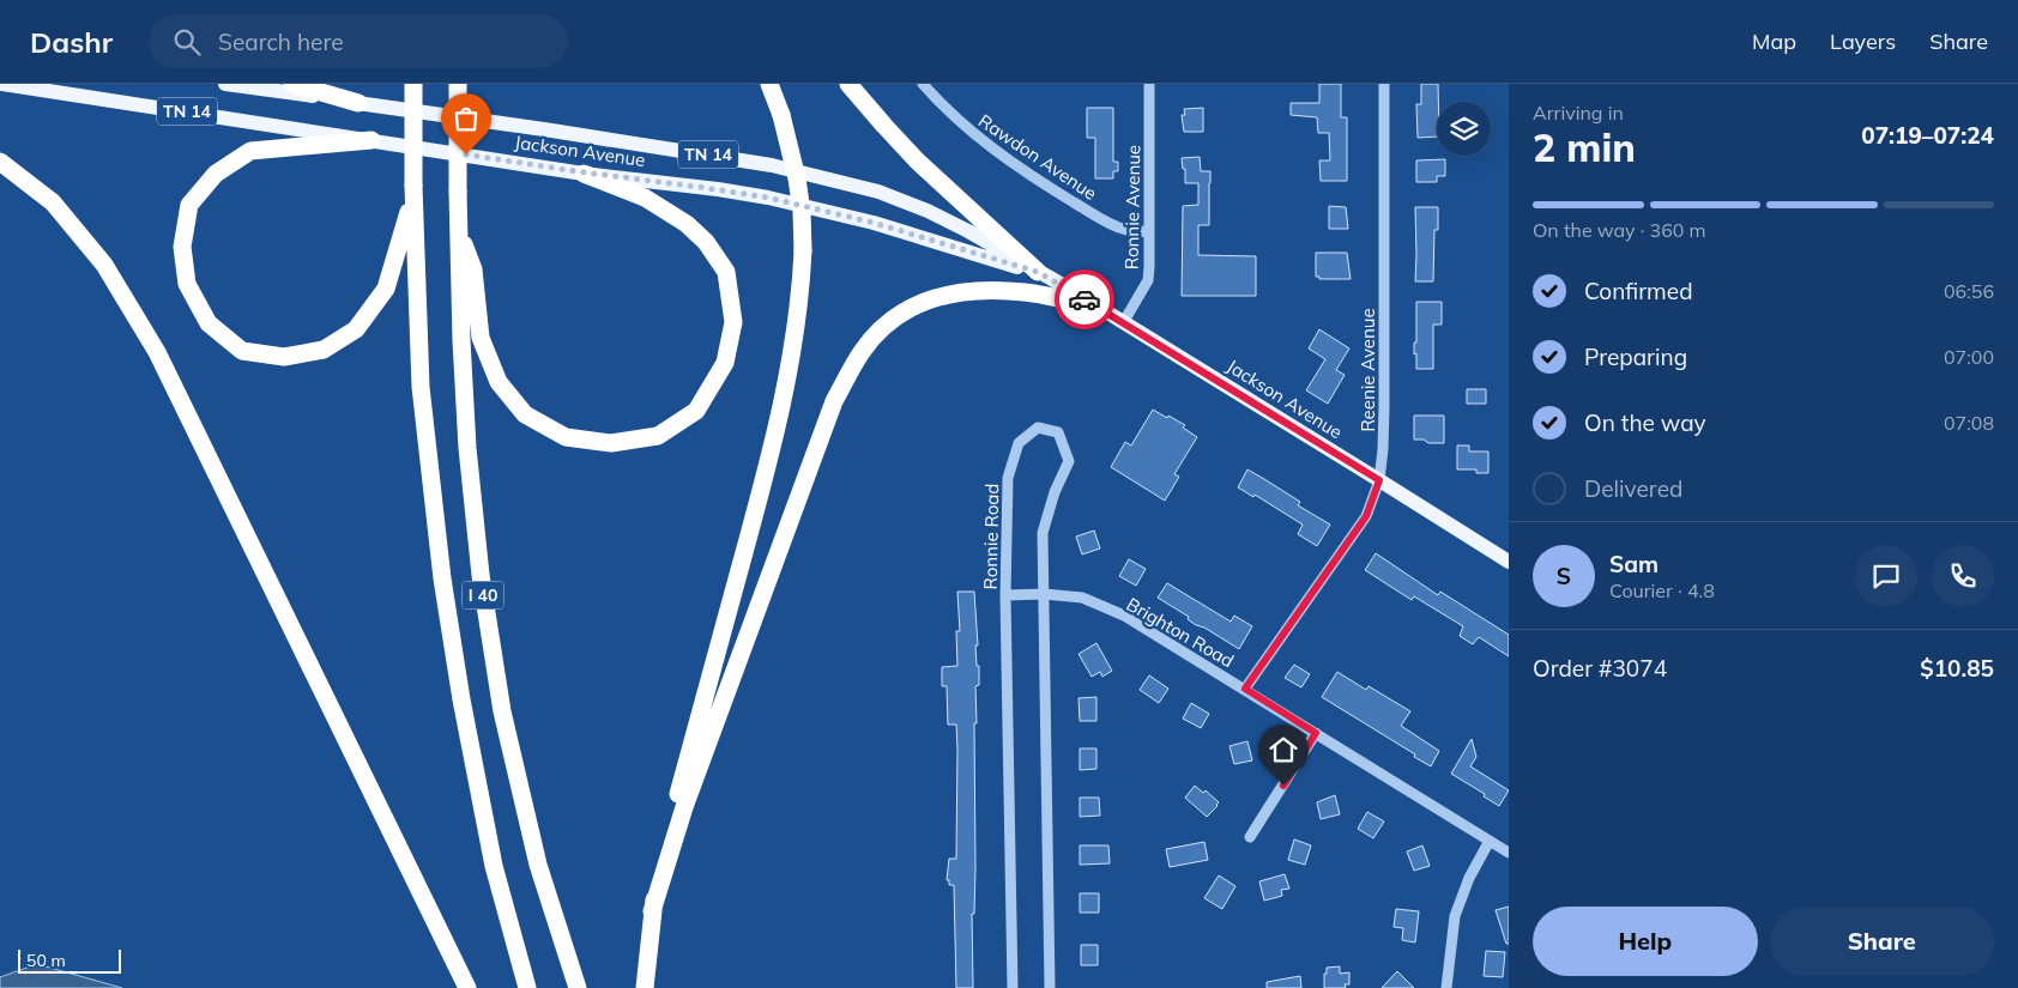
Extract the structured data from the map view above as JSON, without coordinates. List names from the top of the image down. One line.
{"streets":{"highway":["I 40"],"main road":["TN 14","Jackson Avenue"],"street":["Rawdon Avenue","Ronnie Avenue","Reenie Avenue","Ronnie Road","Brighton Road"]},"crossings":[["Jackson Avenue","Ronnie Avenue"],["Jackson Avenue","Reenie Avenue"],["Rawdon Avenue","Ronnie Avenue"],["Reenie Avenue","Brighton Road"],["Ronnie Road","Brighton Road"]],"scale_bar":"50 m","page":{"header":"Dashr","search":"Search here","nav":["Map","Layers","Share"],"heading":["2 min","Arriving in","07:19–07:24"],"panel":["Sam","Courier · 4.8","Order #3074","$10.85"],"bar":"On the way · 360 m","list":[["Confirmed","06:56"],["Preparing","07:00"],["On the way","07:08"],"Delivered"],"round":"S","buttons":["Help","Share"],"scale":"50 m"}}
